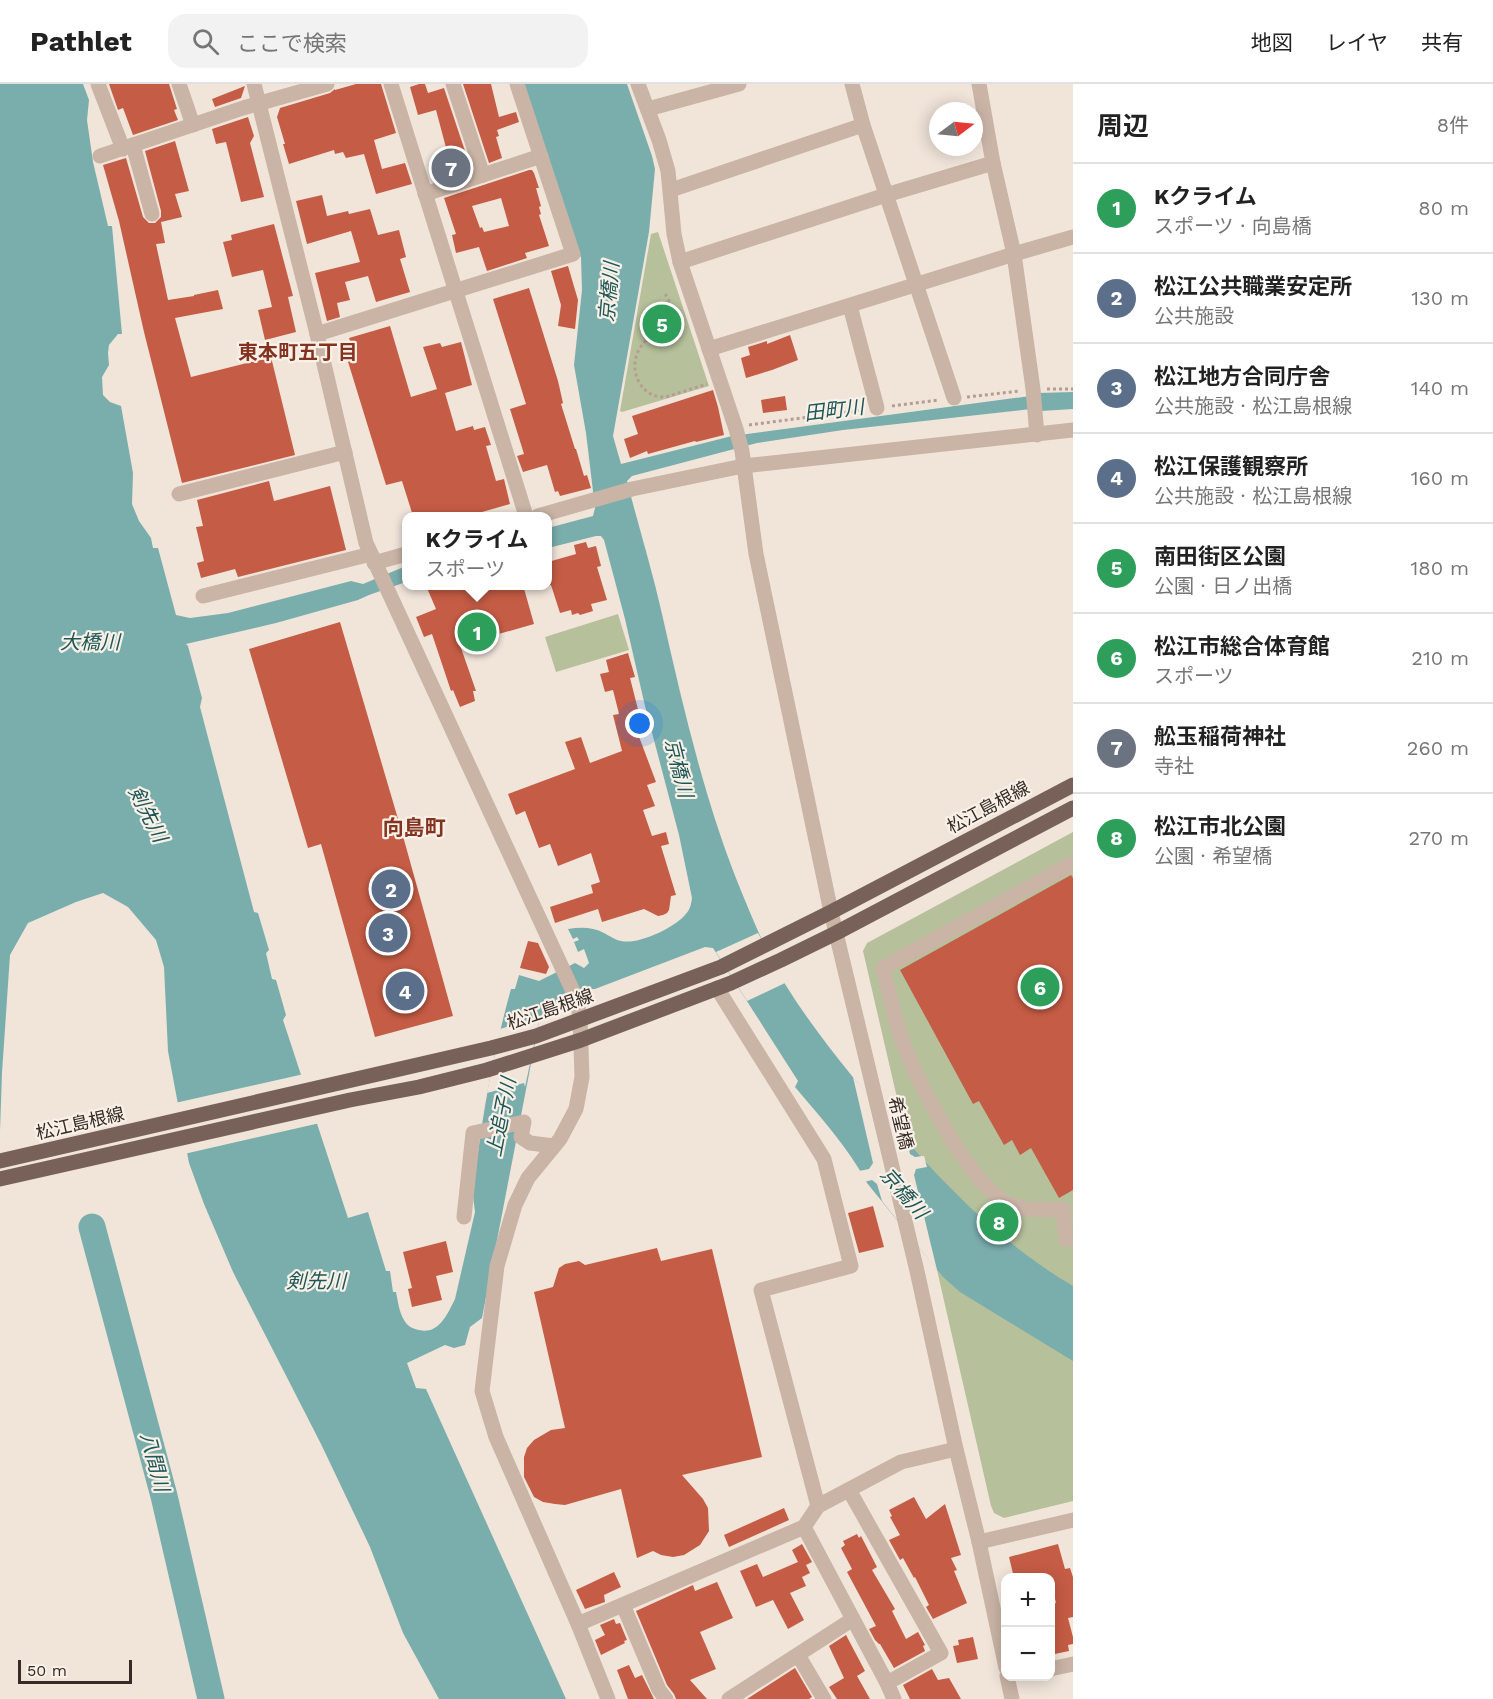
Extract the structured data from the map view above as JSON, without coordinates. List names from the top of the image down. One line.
{"streets":{"main road":["松江島根線"],"street":["希望橋"]},"crossings":[["松江島根線","希望橋"]],"districts":["東本町五丁目","向島町"],"water":["京橋川","田町川","大橋川","剣先川","上追子川","八間川"],"scale_bar":"50 m","north":"right","page":{"header":"Pathlet","search":"ここで検索","nav":["地図","レイヤ","共有"],"heading":["周辺","8件"],"pins":["7","5","1","2","3","6","4","8"],"list":[{"mark":"1","name":"Kクライム","note":"スポーツ · 向島橋","value":"80 m"},{"mark":"2","name":"松江公共職業安定所","note":"公共施設","value":"130 m"},{"mark":"3","name":"松江地方合同庁舎","note":"公共施設 · 松江島根線","value":"140 m"},{"mark":"4","name":"松江保護観察所","note":"公共施設 · 松江島根線","value":"160 m"},{"mark":"5","name":"南田街区公園","note":"公園 · 日ノ出橋","value":"180 m"},{"mark":"6","name":"松江市総合体育館","note":"スポーツ","value":"210 m"},{"mark":"7","name":"舩玉稲荷神社","note":"寺社","value":"260 m"},{"mark":"8","name":"松江市北公園","note":"公園 · 希望橋","value":"270 m"}],"popup":["Kクライム","スポーツ"],"map_buttons":["+","−"],"scale":"50 m"}}
